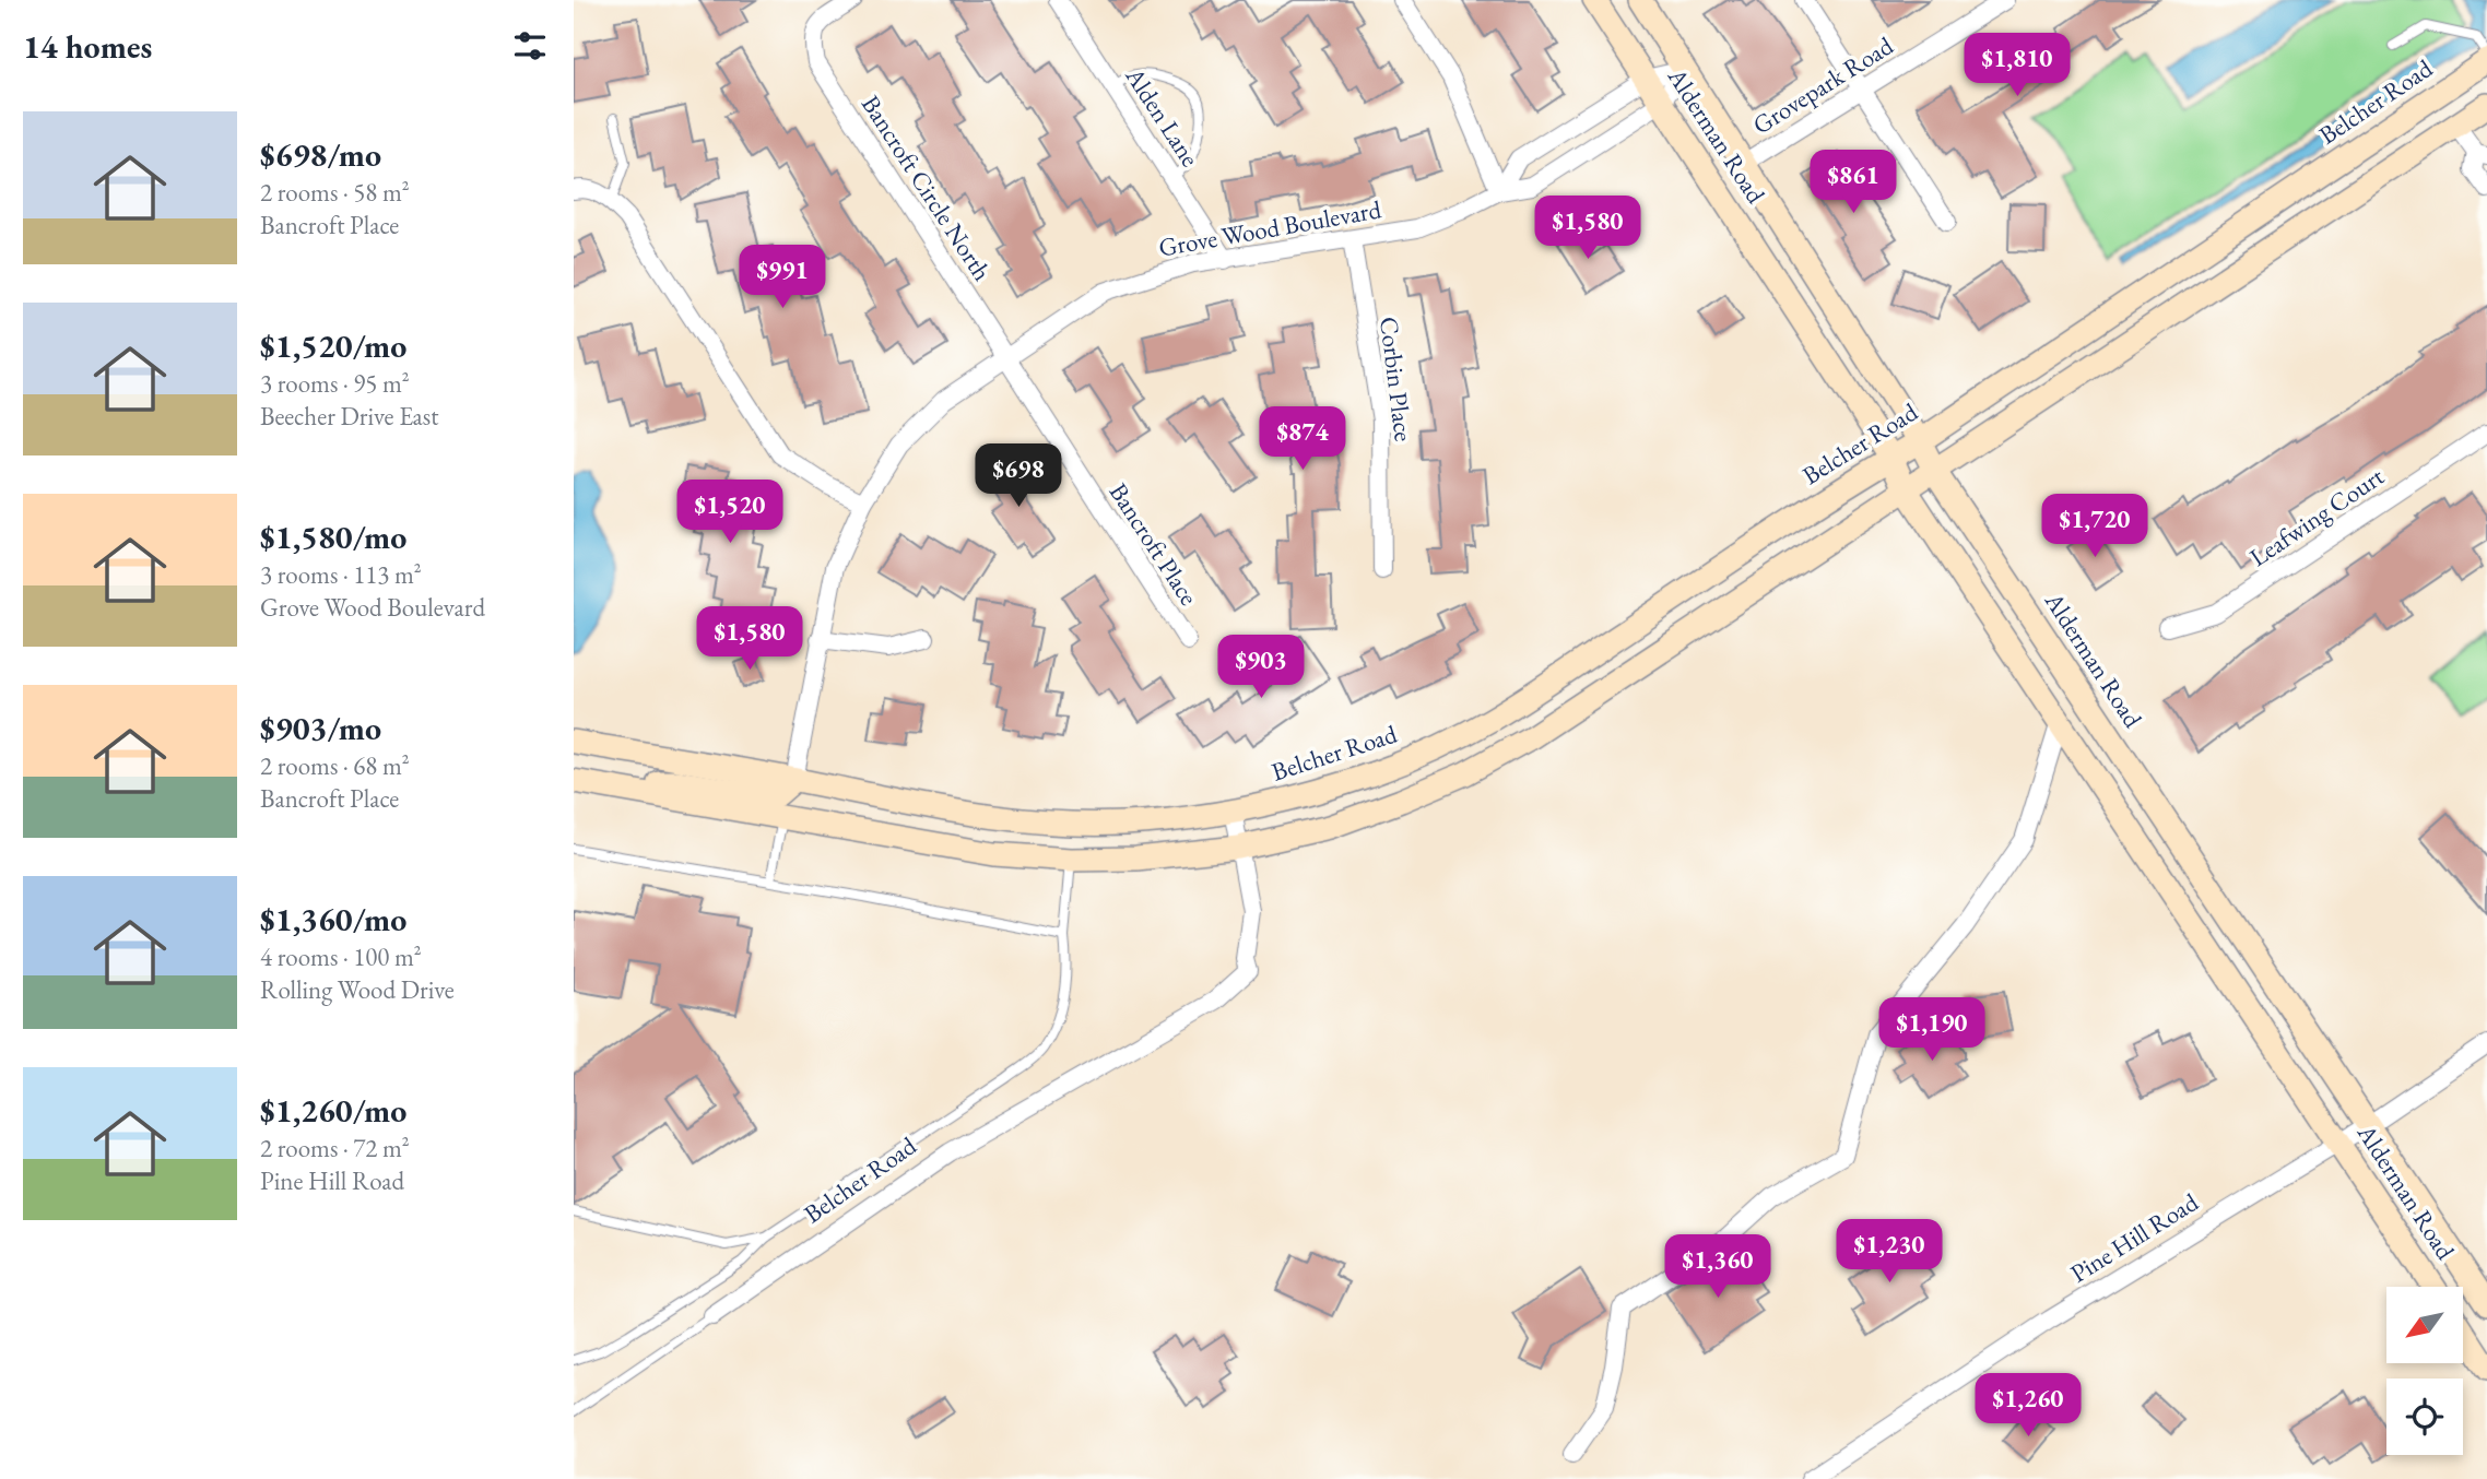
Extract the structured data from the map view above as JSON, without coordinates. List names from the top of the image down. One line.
{"streets":{"main road":["Belcher Road","Alderman Road"],"street":["Grovepark Road","Alden Lane","Bancroft Circle North","Grove Wood Boulevard","Corbin Place","Leafwing Court","Bancroft Place","Pine Hill Road"]},"crossings":[["Grovepark Road","Alderman Road"],["Belcher Road","Alderman Road"],["Belcher Road","Grove Wood Boulevard"],["Alden Lane","Grove Wood Boulevard"],["Alderman Road","Grove Wood Boulevard"],["Alderman Road","Pine Hill Road"],["Bancroft Circle North","Grove Wood Boulevard"],["Bancroft Circle North","Bancroft Place"],["Grove Wood Boulevard","Corbin Place"],["Grove Wood Boulevard","Bancroft Place"]],"north":"bottom left","page":{"heading":"14 homes","price":["$1,810","$861","$1,580","$991","$874","$698","$1,520","$1,720","$1,580","$903","$1,190","$1,230","$1,360","$1,260"],"list":[{"name":"$698/mo","note":"2 rooms · 58 m² · Bancroft Place"},{"name":"$1,520/mo","note":"3 rooms · 95 m² · Beecher Drive East"},{"name":"$1,580/mo","note":"3 rooms · 113 m² · Grove Wood Boulevard"},{"name":"$903/mo","note":"2 rooms · 68 m² · Bancroft Place"},{"name":"$1,360/mo","note":"4 rooms · 100 m² · Rolling Wood Drive"},{"name":"$1,260/mo","note":"2 rooms · 72 m² · Pine Hill Road"}]}}
